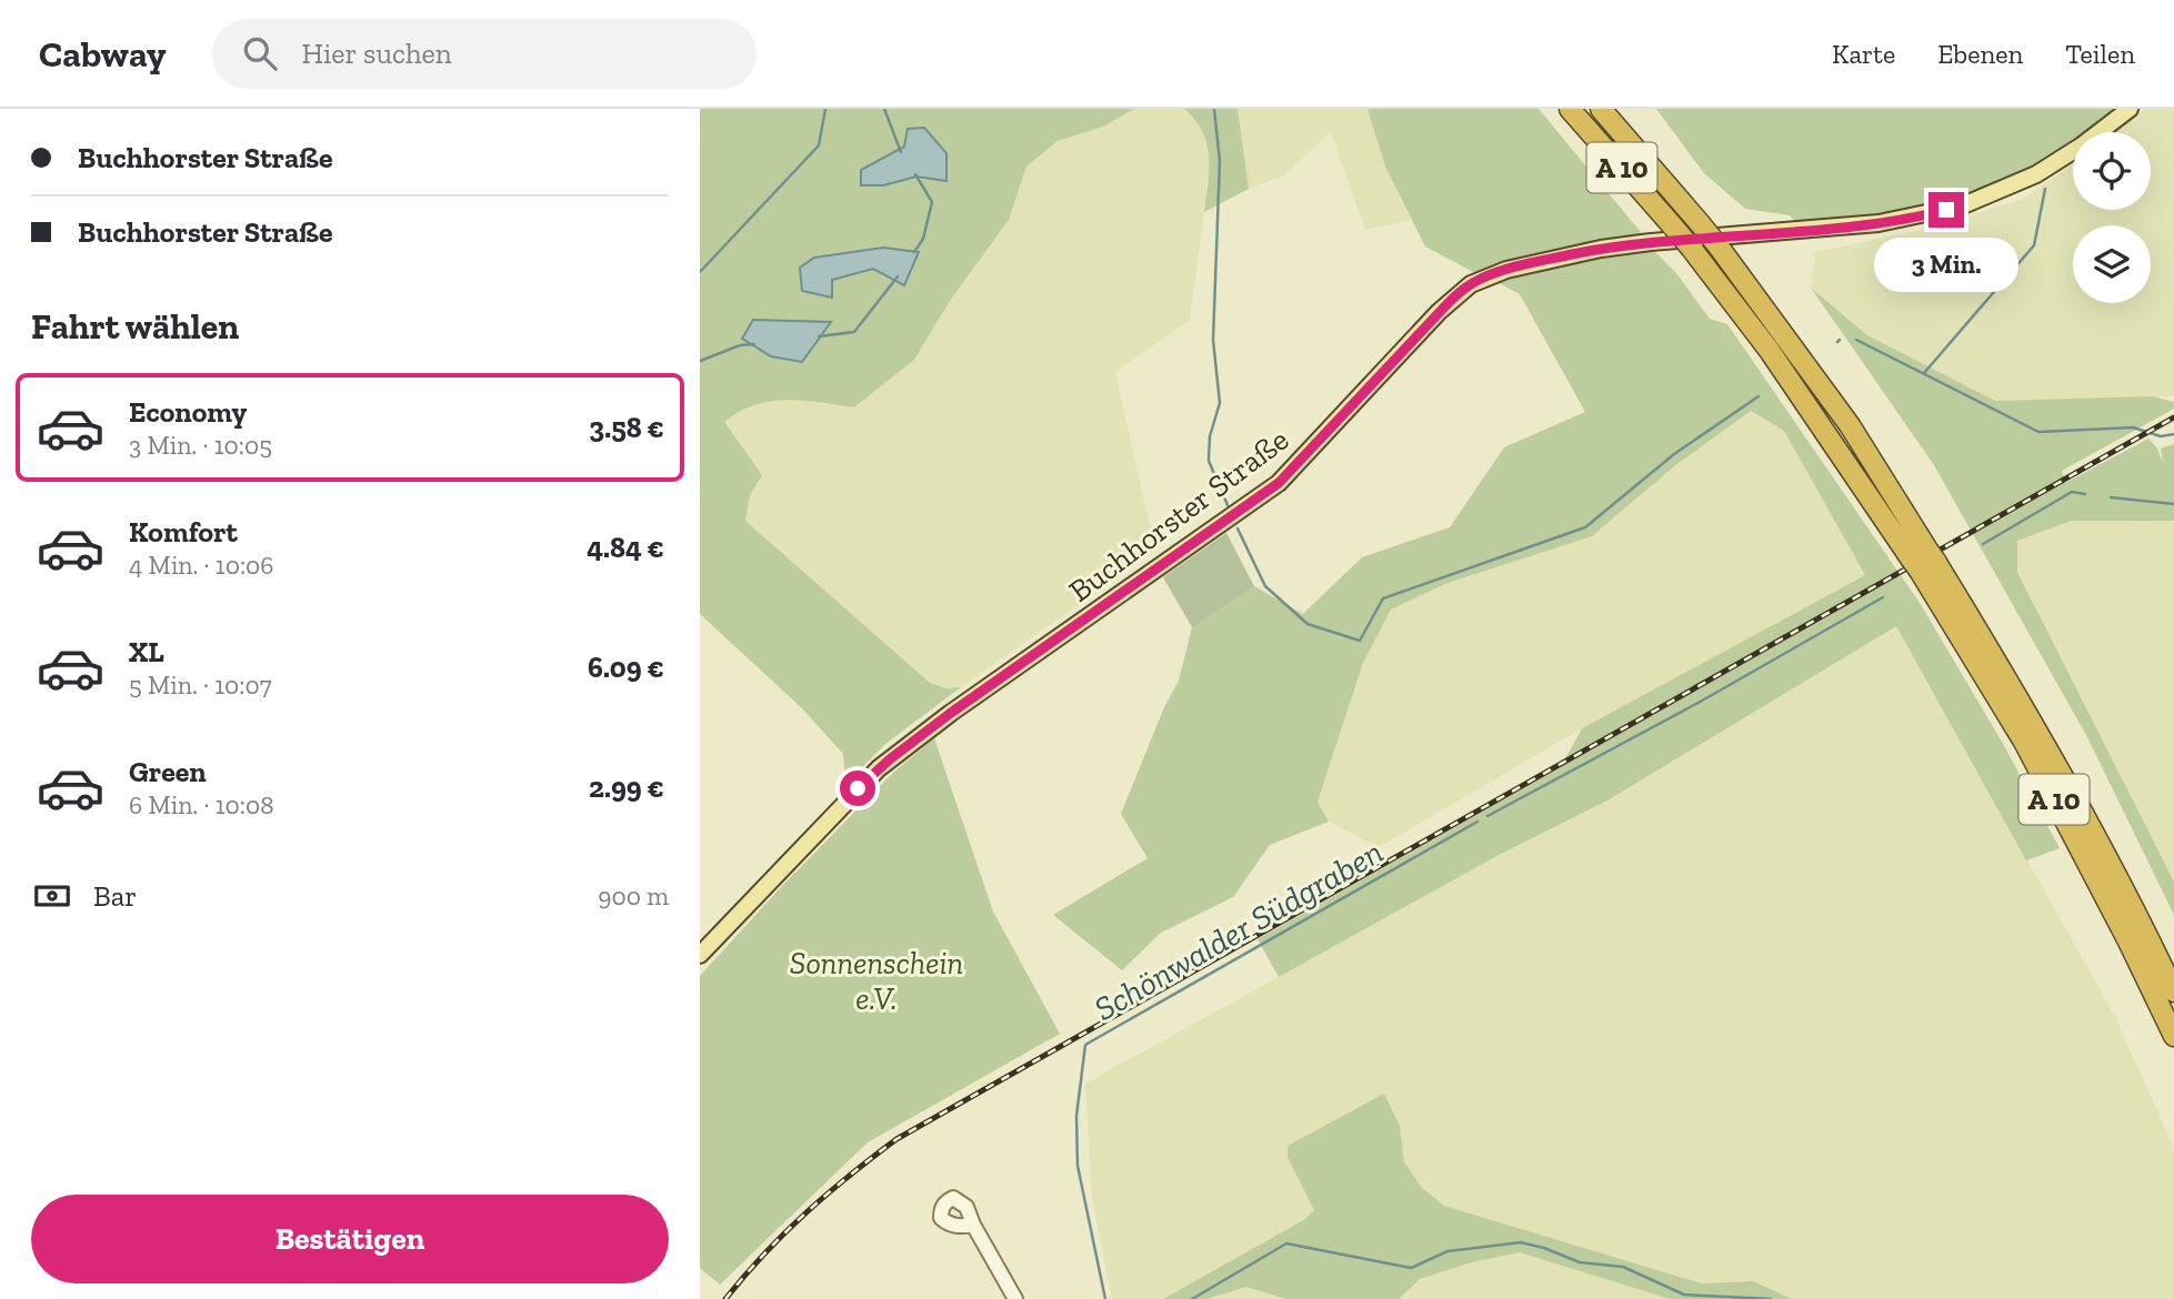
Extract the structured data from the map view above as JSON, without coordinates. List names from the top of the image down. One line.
{"streets":{"highway":["A 10"],"main road":["Buchhorster Straße"]},"water":["Schönwalder Südgraben"],"parks":["Sonnenschein e.V."],"page":{"header":"Cabway","search":"Hier suchen","nav":["Karte","Ebenen","Teilen"],"banner":["Buchhorster Straße","Buchhorster Straße"],"bubble":"3 Min.","heading":"Fahrt wählen","list":[{"name":"Economy","note":"3 Min. · 10:05","value":"3.58 €"},{"name":"Komfort","note":"4 Min. · 10:06","value":"4.84 €"},{"name":"XL","note":"5 Min. · 10:07","value":"6.09 €"},{"name":"Green","note":"6 Min. · 10:08","value":"2.99 €"}],"pay":["Bar","900 m"],"buttons":"Bestätigen"}}
